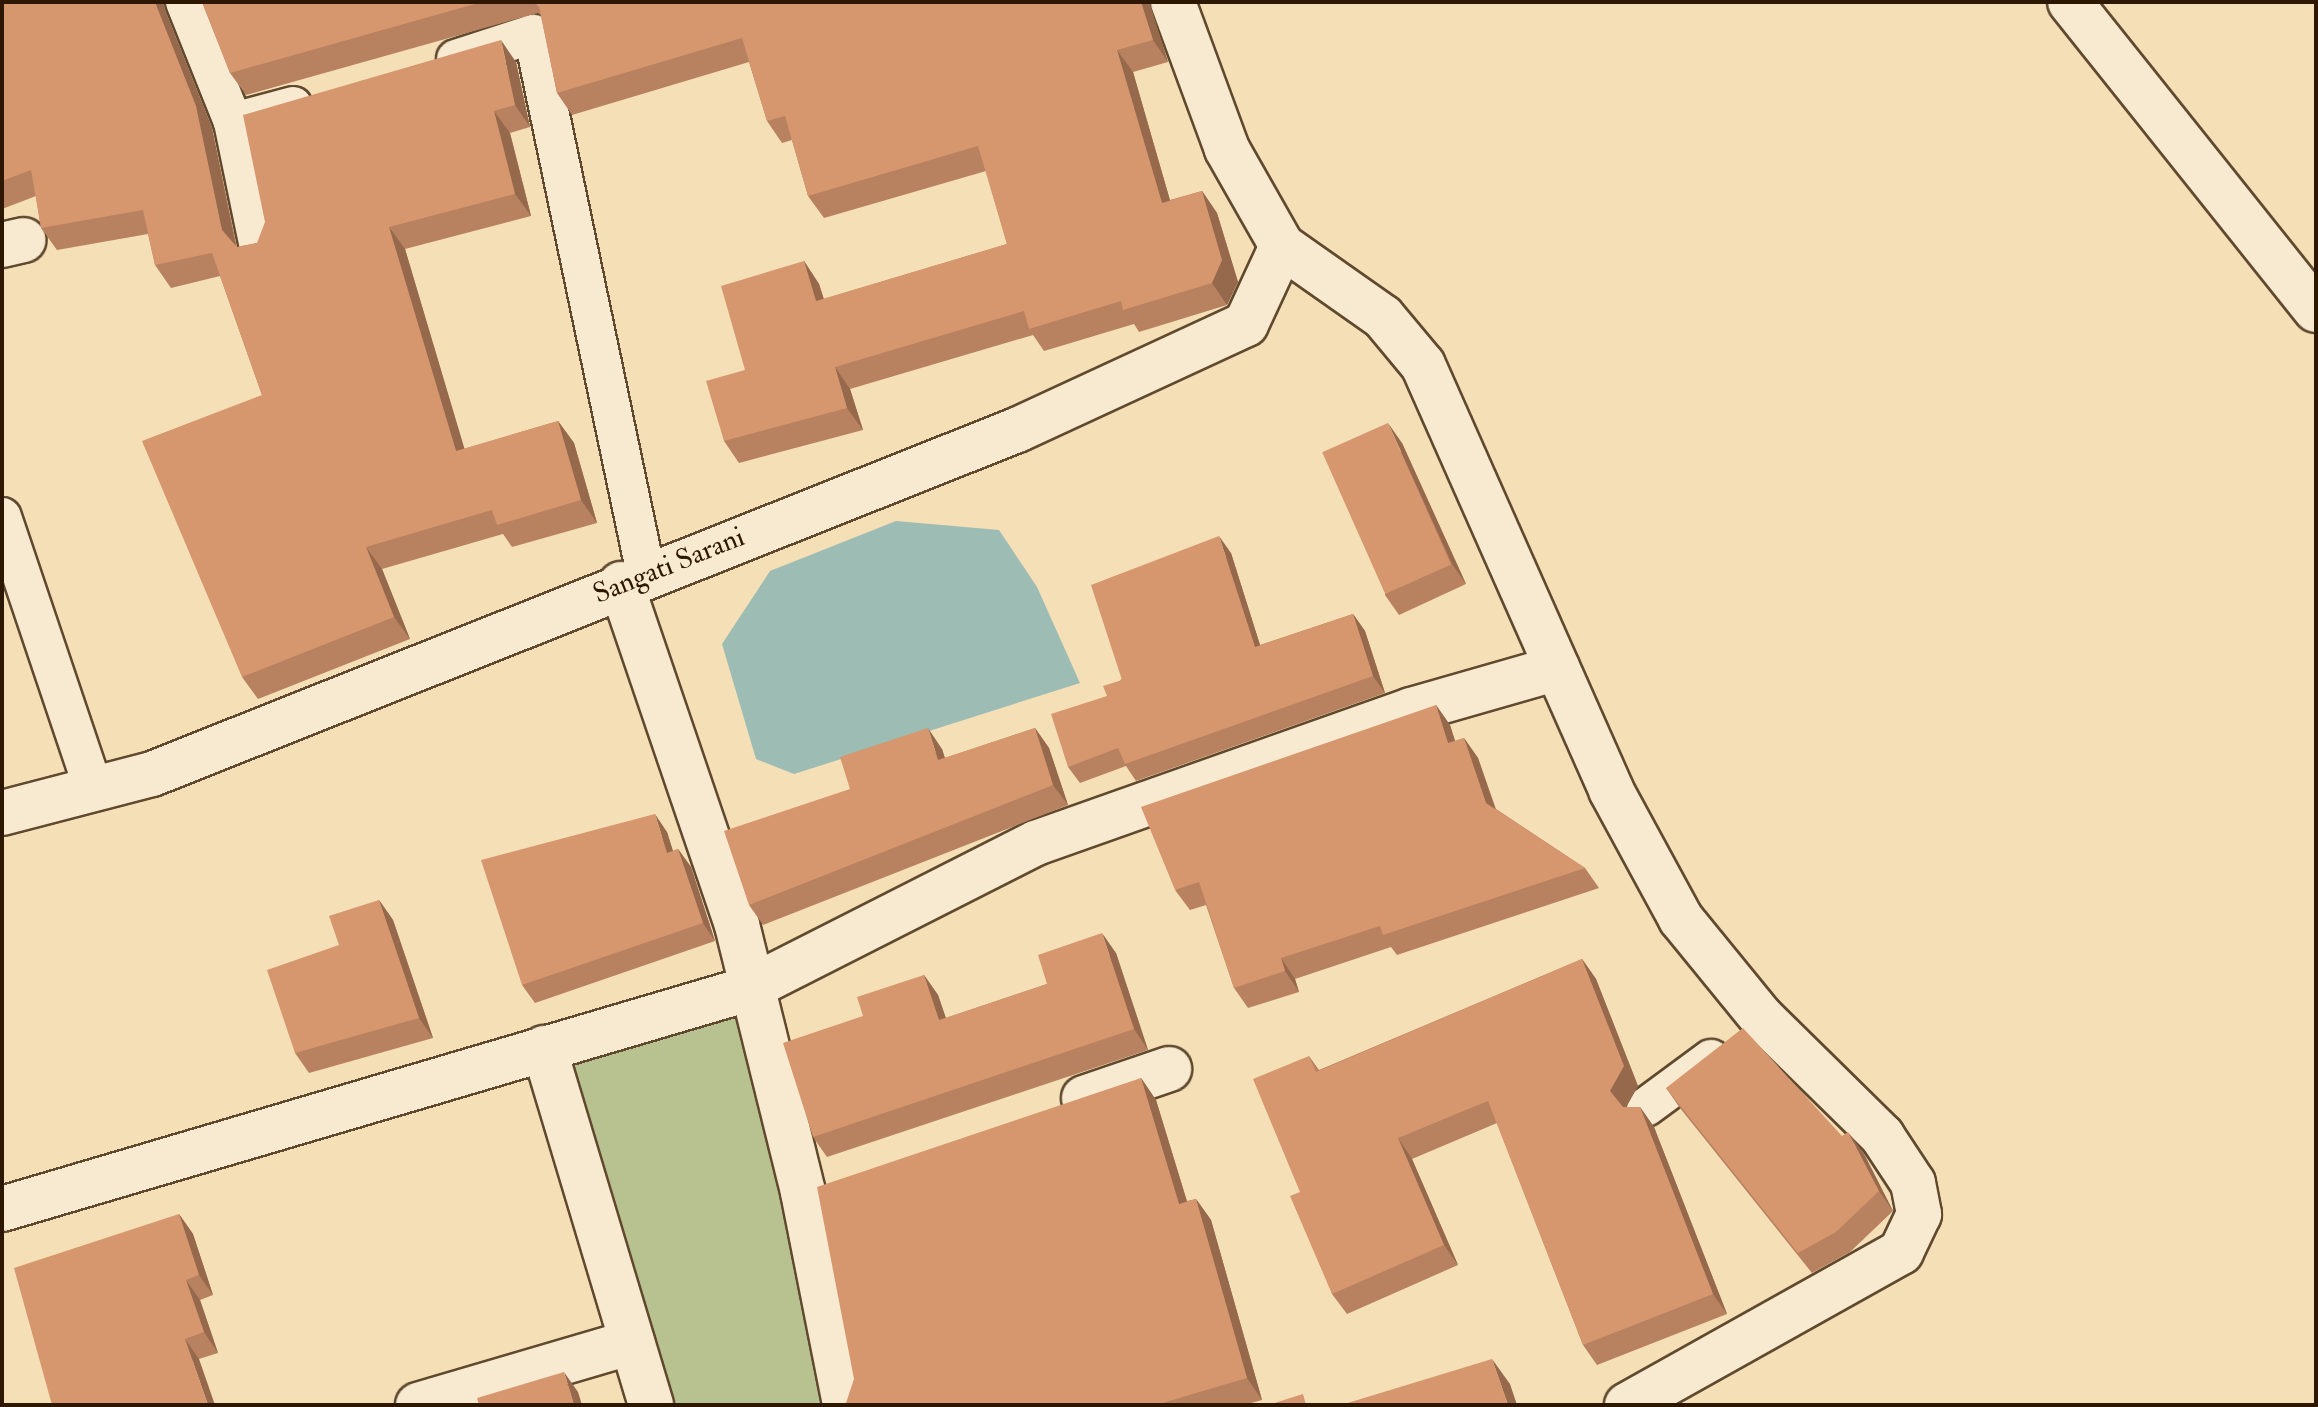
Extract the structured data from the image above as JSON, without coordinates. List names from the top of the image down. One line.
{"streets":{"street":["Sangati Sarani"]}}
